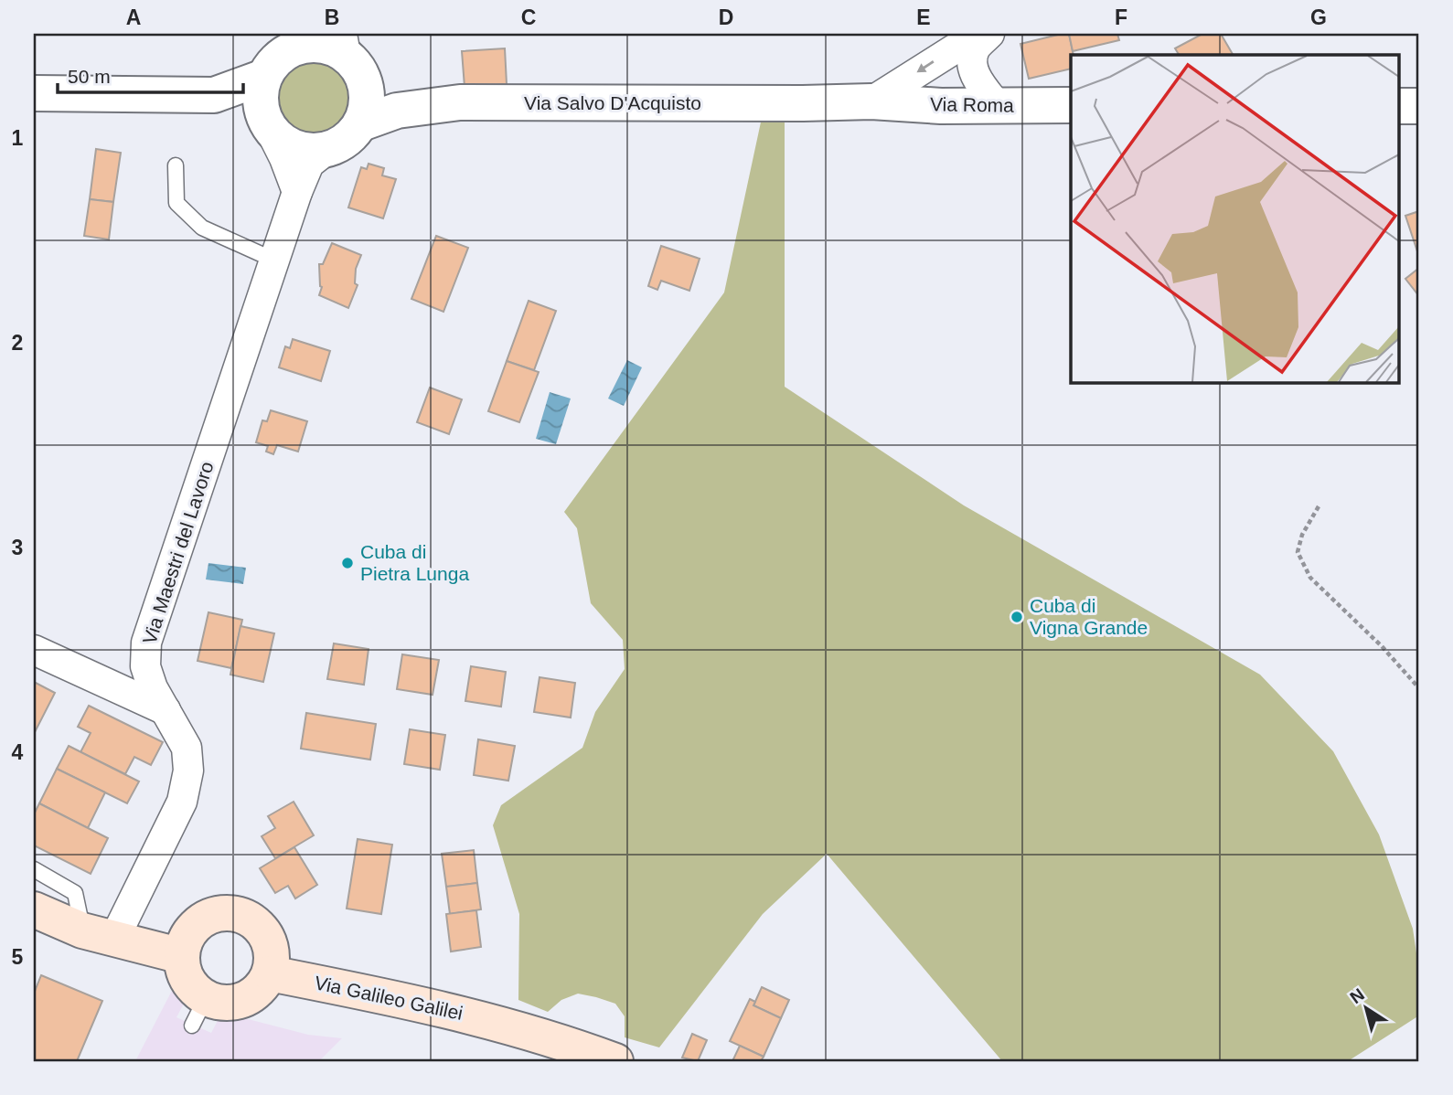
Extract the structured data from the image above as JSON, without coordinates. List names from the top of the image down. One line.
{"streets":{"main road":["Via Galileo Galilei"],"street":["Via Salvo D'Acquisto","Via Roma","Via Maestri del Lavoro"]},"crossings":[["Via Salvo D'Acquisto","Via Roma"]],"places":["Cuba di Pietra Lunga","Cuba di Vigna Grande"],"scale_bar":"50 m","north":"top left","grid":{"columns":["A","B","C","D","E","F","G"],"rows":["1","2","3","4","5"]}}
